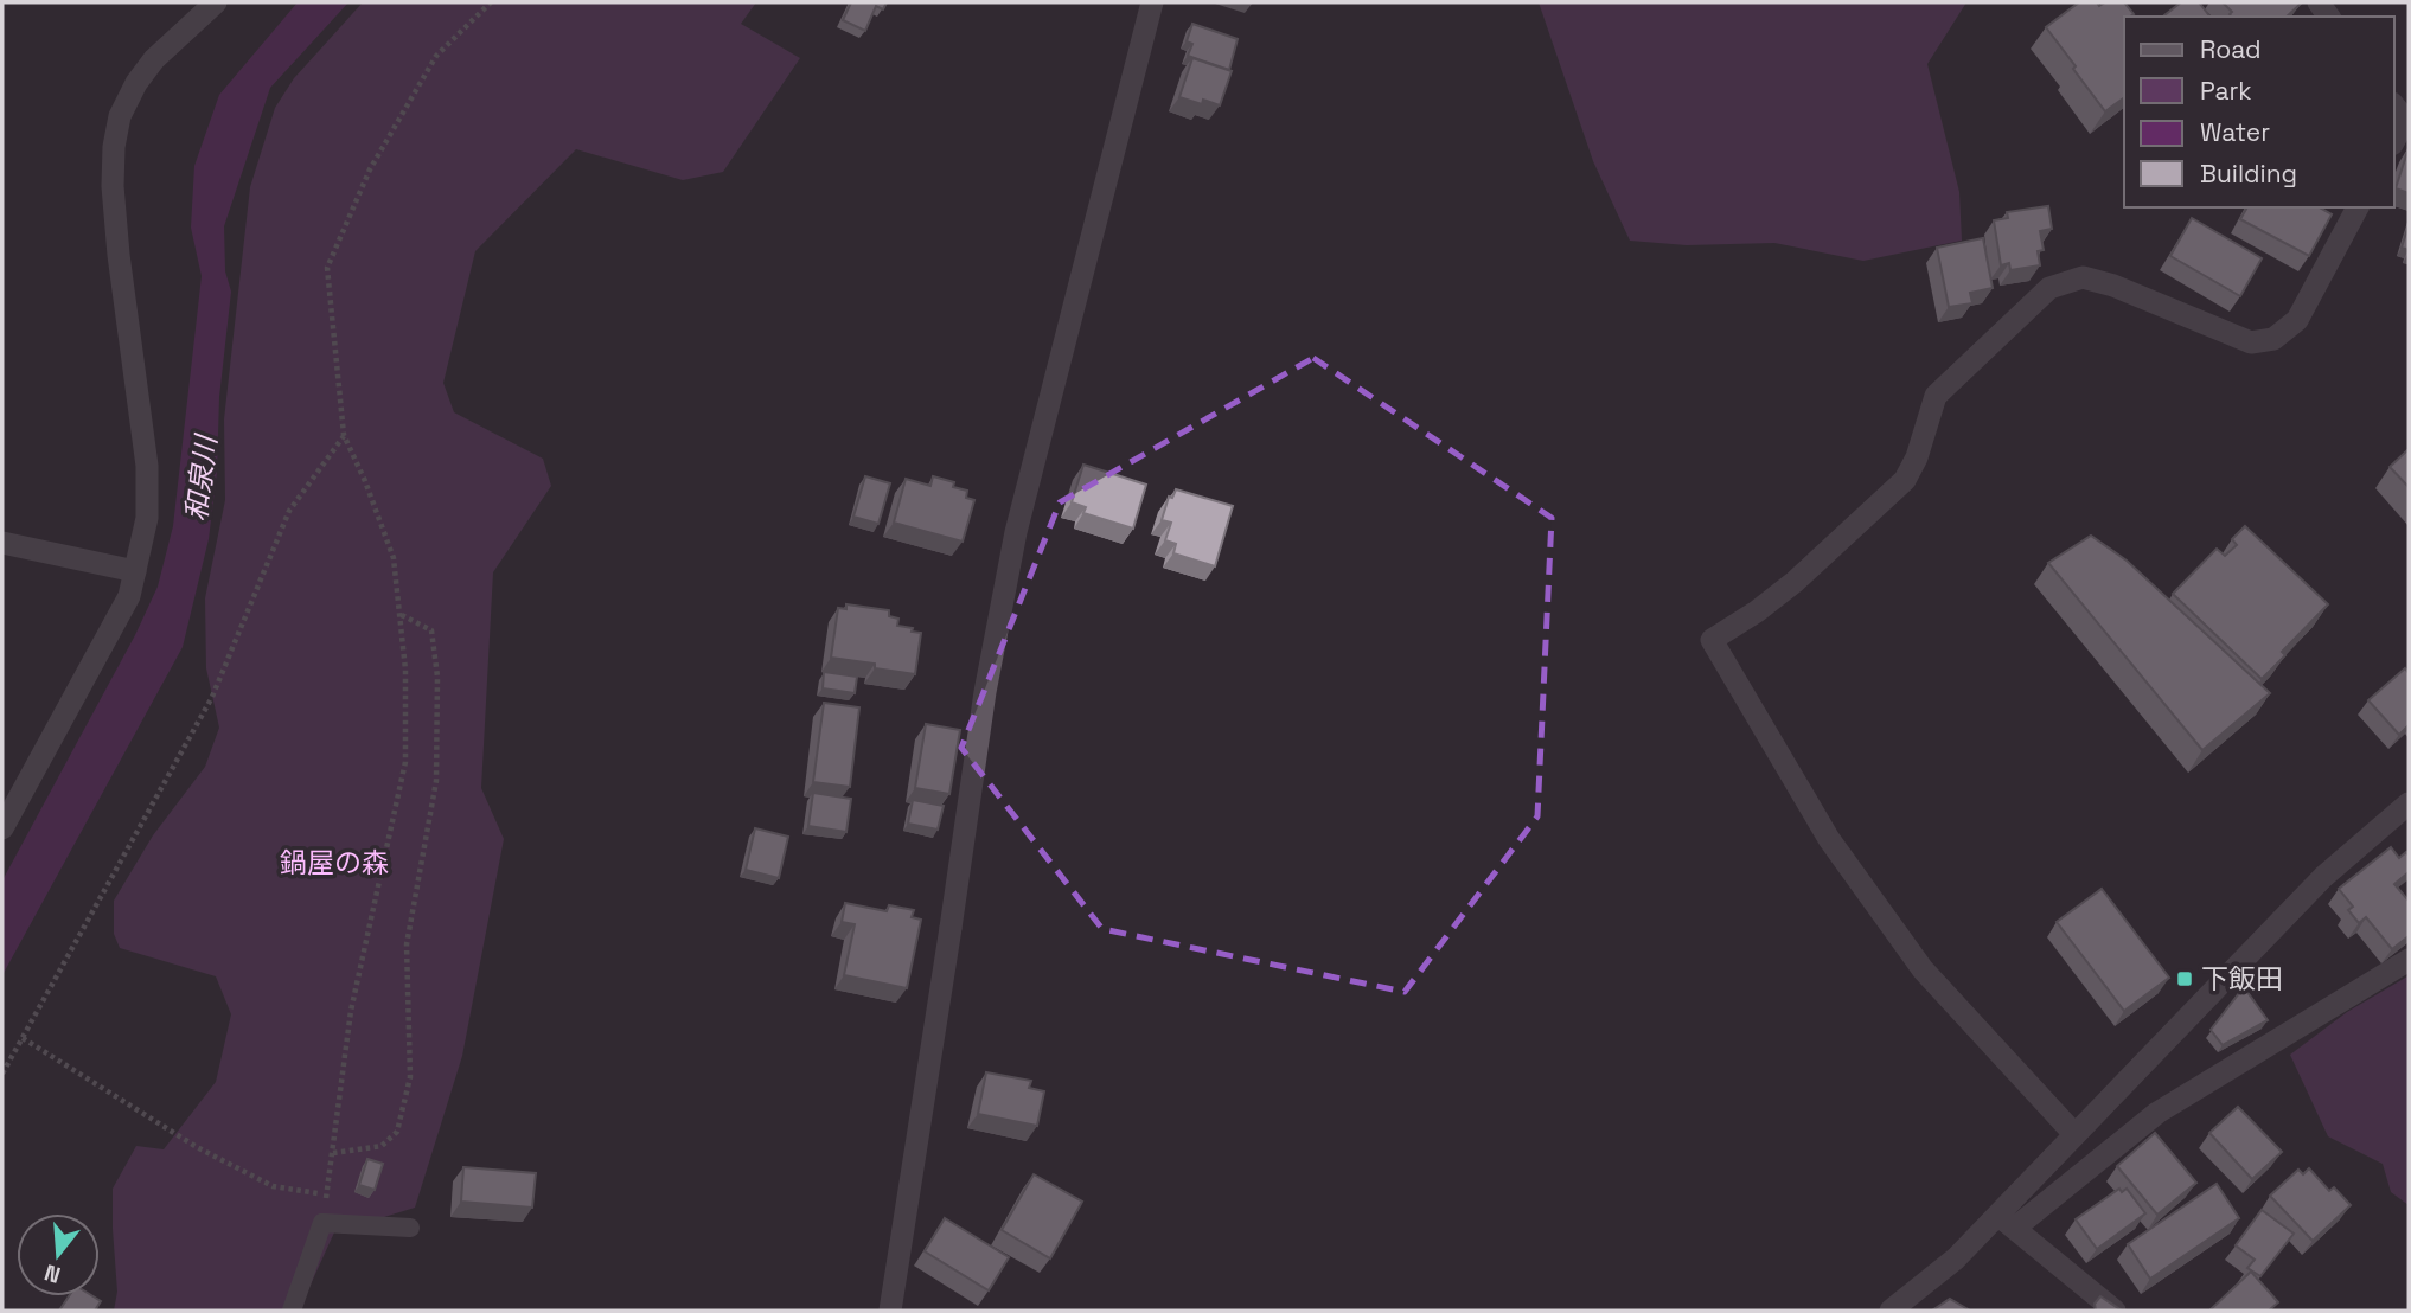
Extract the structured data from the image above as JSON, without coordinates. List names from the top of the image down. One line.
{"water":["和泉川"],"parks":["鍋屋の森"],"places":{"transit":["下飯田"]},"legend":["Road","Park","Water","Building"],"north":"bottom"}
